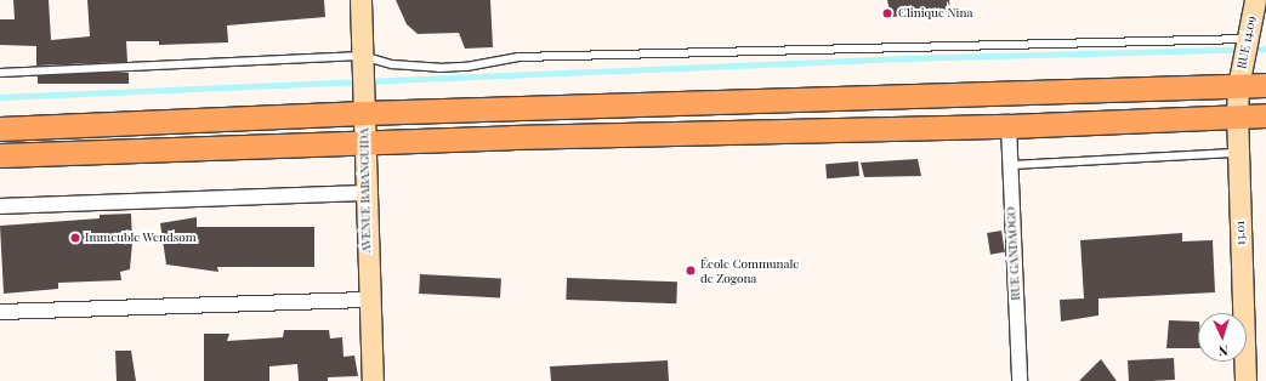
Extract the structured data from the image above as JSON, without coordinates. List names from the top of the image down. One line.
{"streets":{"street":["RUE 14.09","AVENUE BABANGUIDA","13.01","RUE GANDAOGO"]},"crossings":[["RUE 14.09","13.01"]],"places":["Clinique Nina","Immeuble Wendsom","École Communale de Zogona"],"north":"bottom"}
